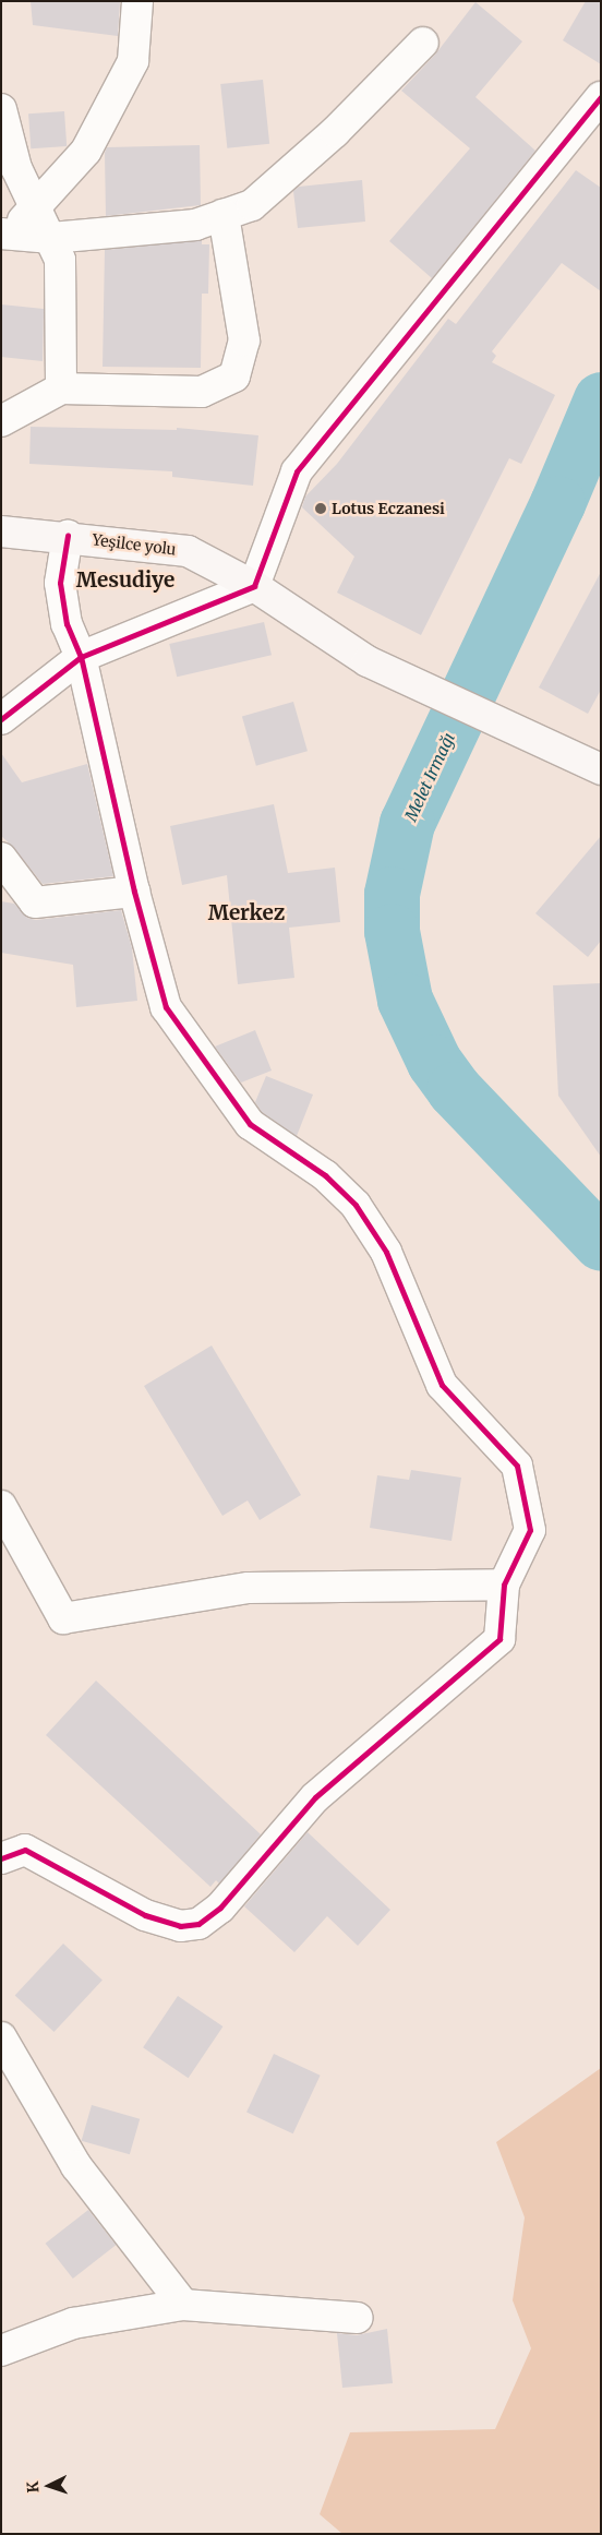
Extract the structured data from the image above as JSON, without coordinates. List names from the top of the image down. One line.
{"streets":{"main road":["Yeşilce yolu"]},"districts":["Mesudiye","Merkez"],"water":["Melet Irmağı"],"places":["Lotus Eczanesi"],"north":"left"}
